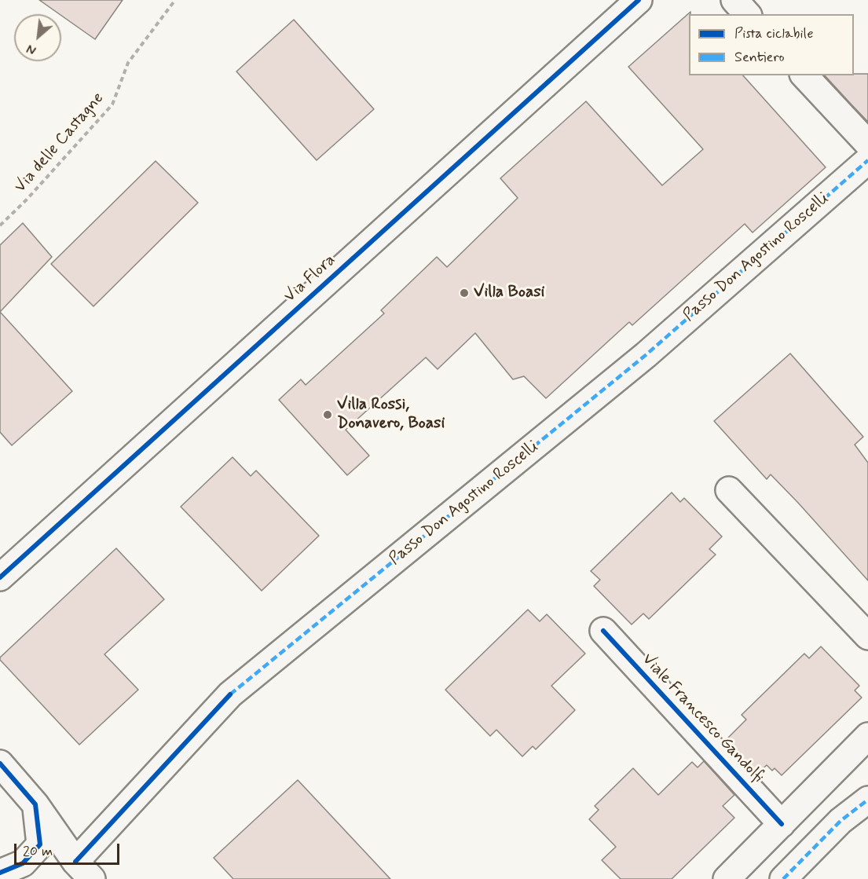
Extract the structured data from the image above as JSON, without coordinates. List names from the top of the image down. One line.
{"streets":{"street":["Passo Don Agostino Roscelli","Via Flora","Viale Francesco Gandolfi"],"path":["Via delle Castagne"]},"places":["Villa Boasi","Villa Rossi, Donavero, Boasi"],"legend":["Pista ciclabile","Sentiero"],"scale_bar":"20 m","north":"bottom left"}
